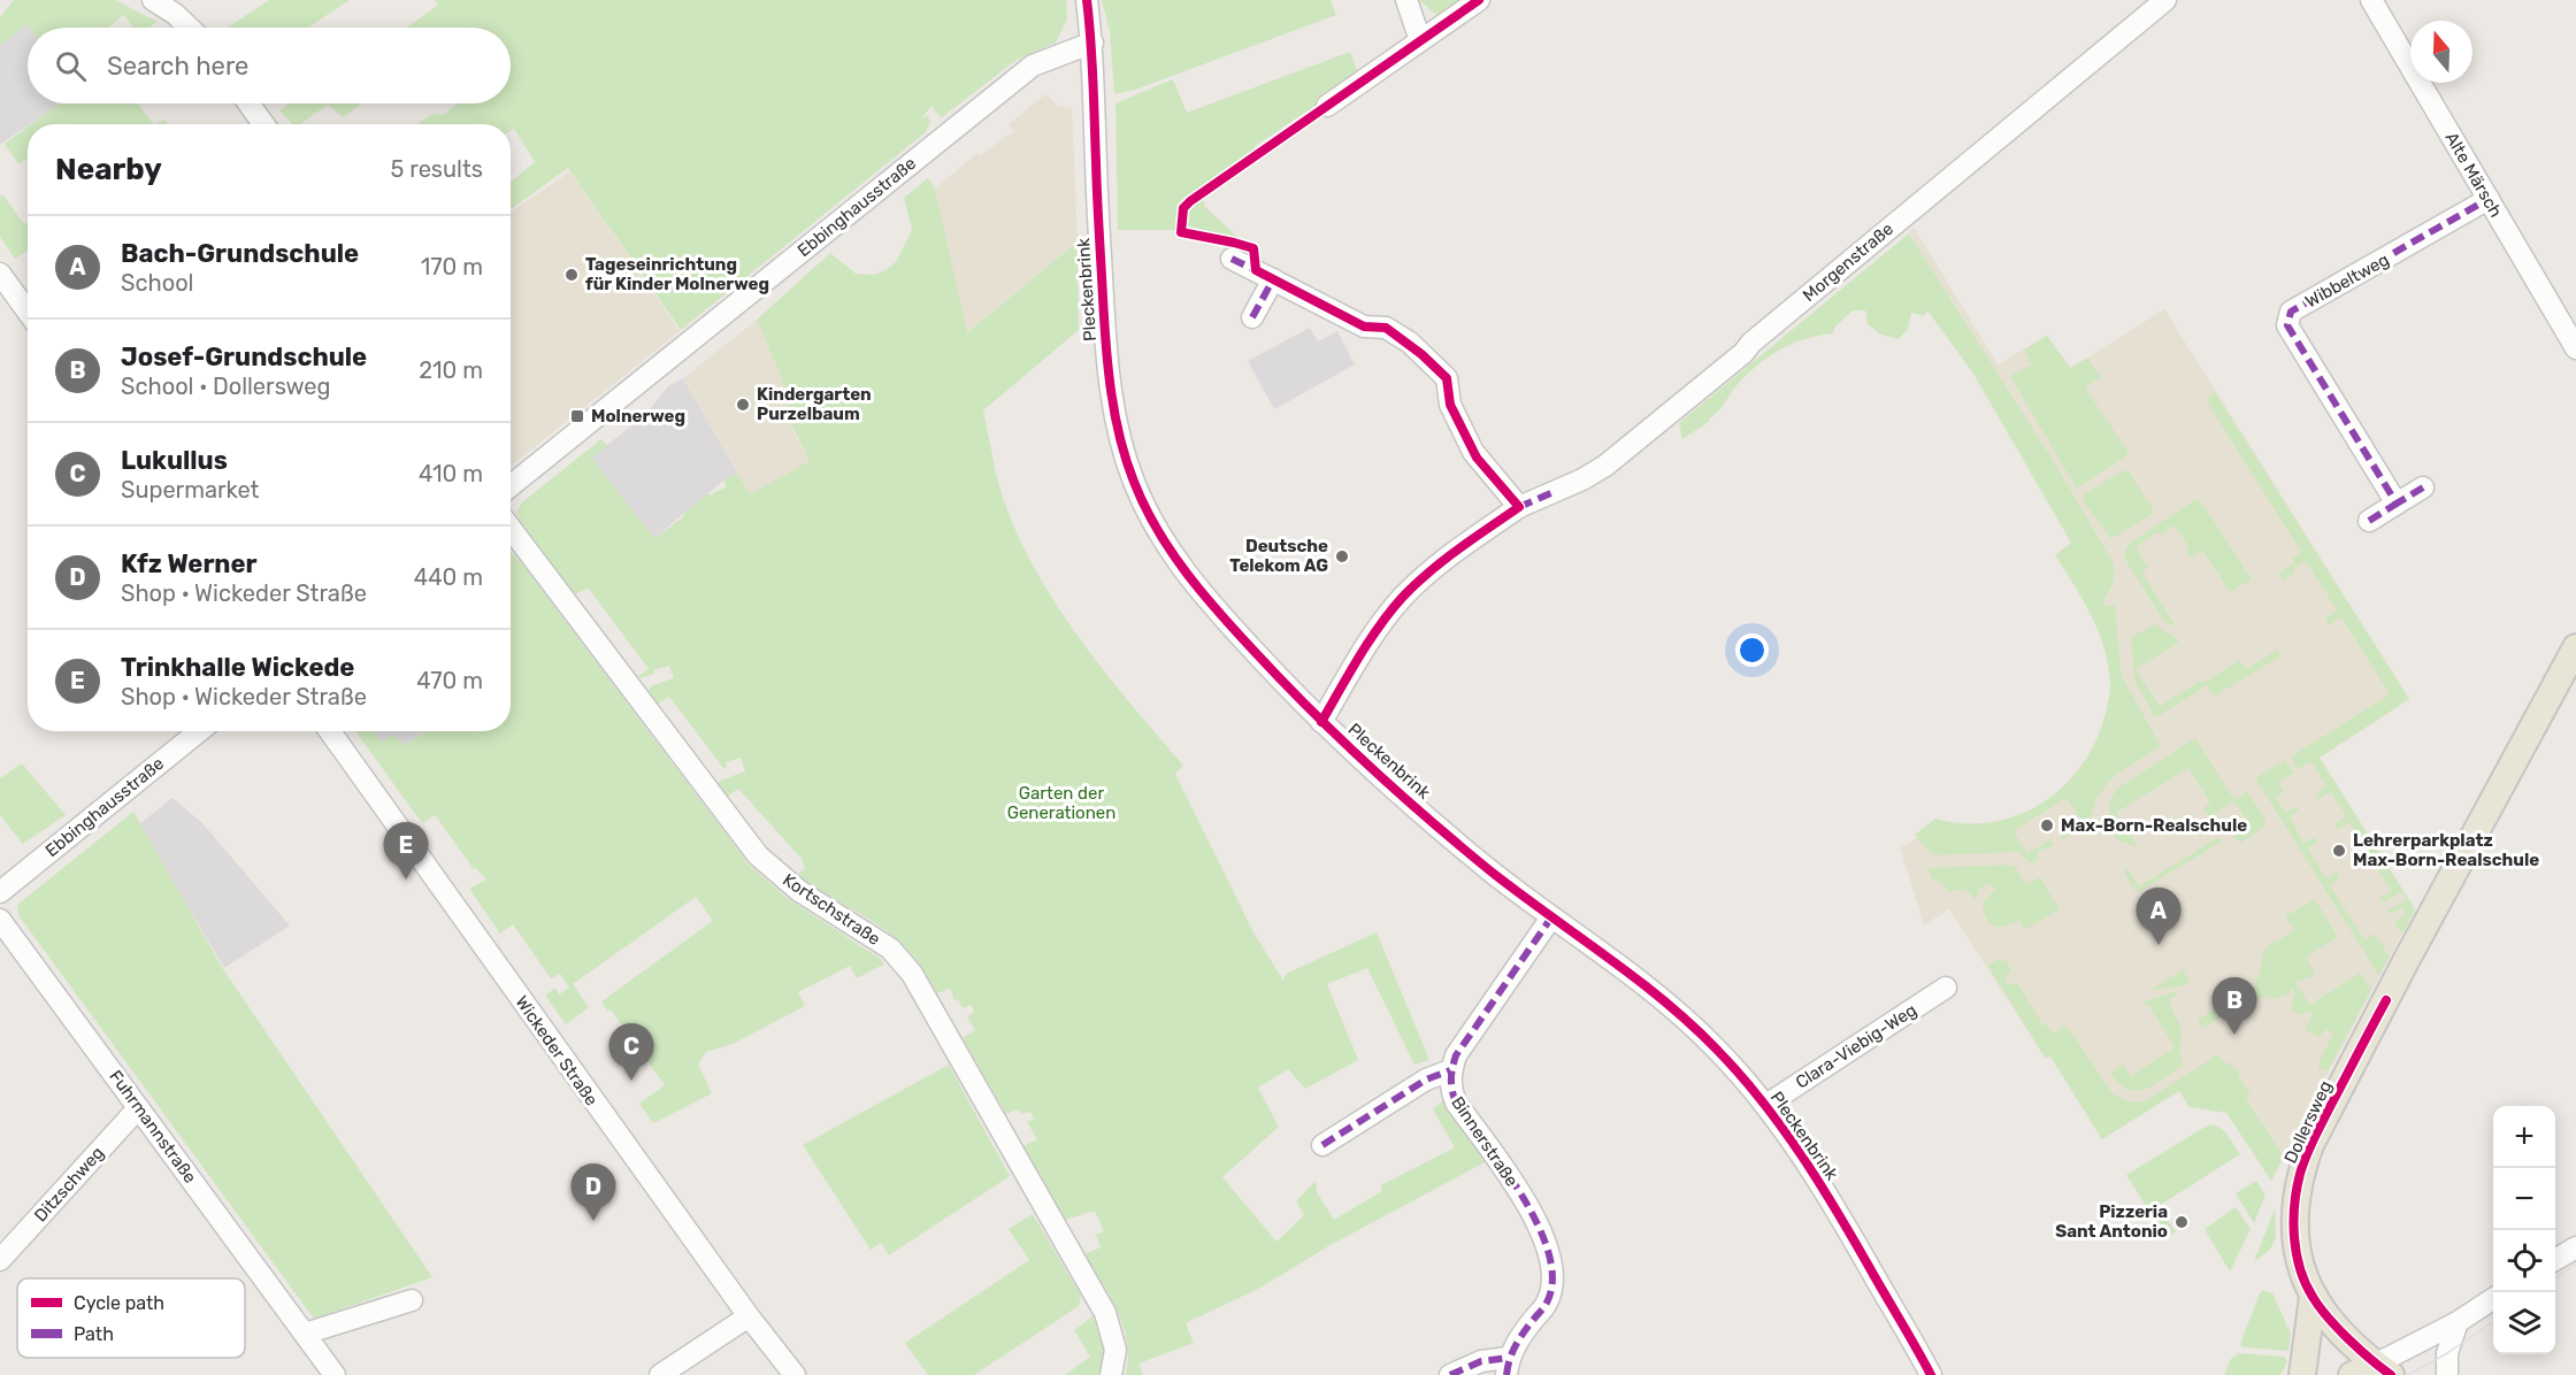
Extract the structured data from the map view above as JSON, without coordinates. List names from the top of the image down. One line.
{"streets":{"main road":["Dollersweg"],"street":["Alte Märsch","Ebbinghausstraße","Morgenstraße","Wibbeltweg","Pleckenbrink","Kortschstraße","Clara-Viebig-Weg","Wickeder Straße","Fuhrmannstraße","Binnerstraße","Ditzschweg"]},"crossings":[["Alte Märsch","Wibbeltweg"],["Ebbinghausstraße","Pleckenbrink"],["Morgenstraße","Pleckenbrink"],["Pleckenbrink","Clara-Viebig-Weg"],["Fuhrmannstraße","Ditzschweg"]],"parks":["Garten der Generationen"],"places":{"other":["Tageseinrichtung für Kinder Molnerweg","Kindergarten Purzelbaum","Deutsche Telekom AG","Max-Born-Realschule","Lehrerparkplatz Max-Born-Realschule","Pizzeria Sant Antonio"],"transit":["Molnerweg"]},"legend":["Cycle path","Path"],"north":"top","page":{"search":"Search here","heading":["Nearby","5 results"],"list":[{"mark":"A","name":"Bach-Grundschule","note":"School","value":"170 m"},{"mark":"B","name":"Josef-Grundschule","note":"School · Dollersweg","value":"210 m"},{"mark":"C","name":"Lukullus","note":"Supermarket","value":"410 m"},{"mark":"D","name":"Kfz Werner","note":"Shop · Wickeder Straße","value":"440 m"},{"mark":"E","name":"Trinkhalle Wickede","note":"Shop · Wickeder Straße","value":"470 m"}],"pins":["E","A","B","C","D"],"map_buttons":["+","−"]}}
